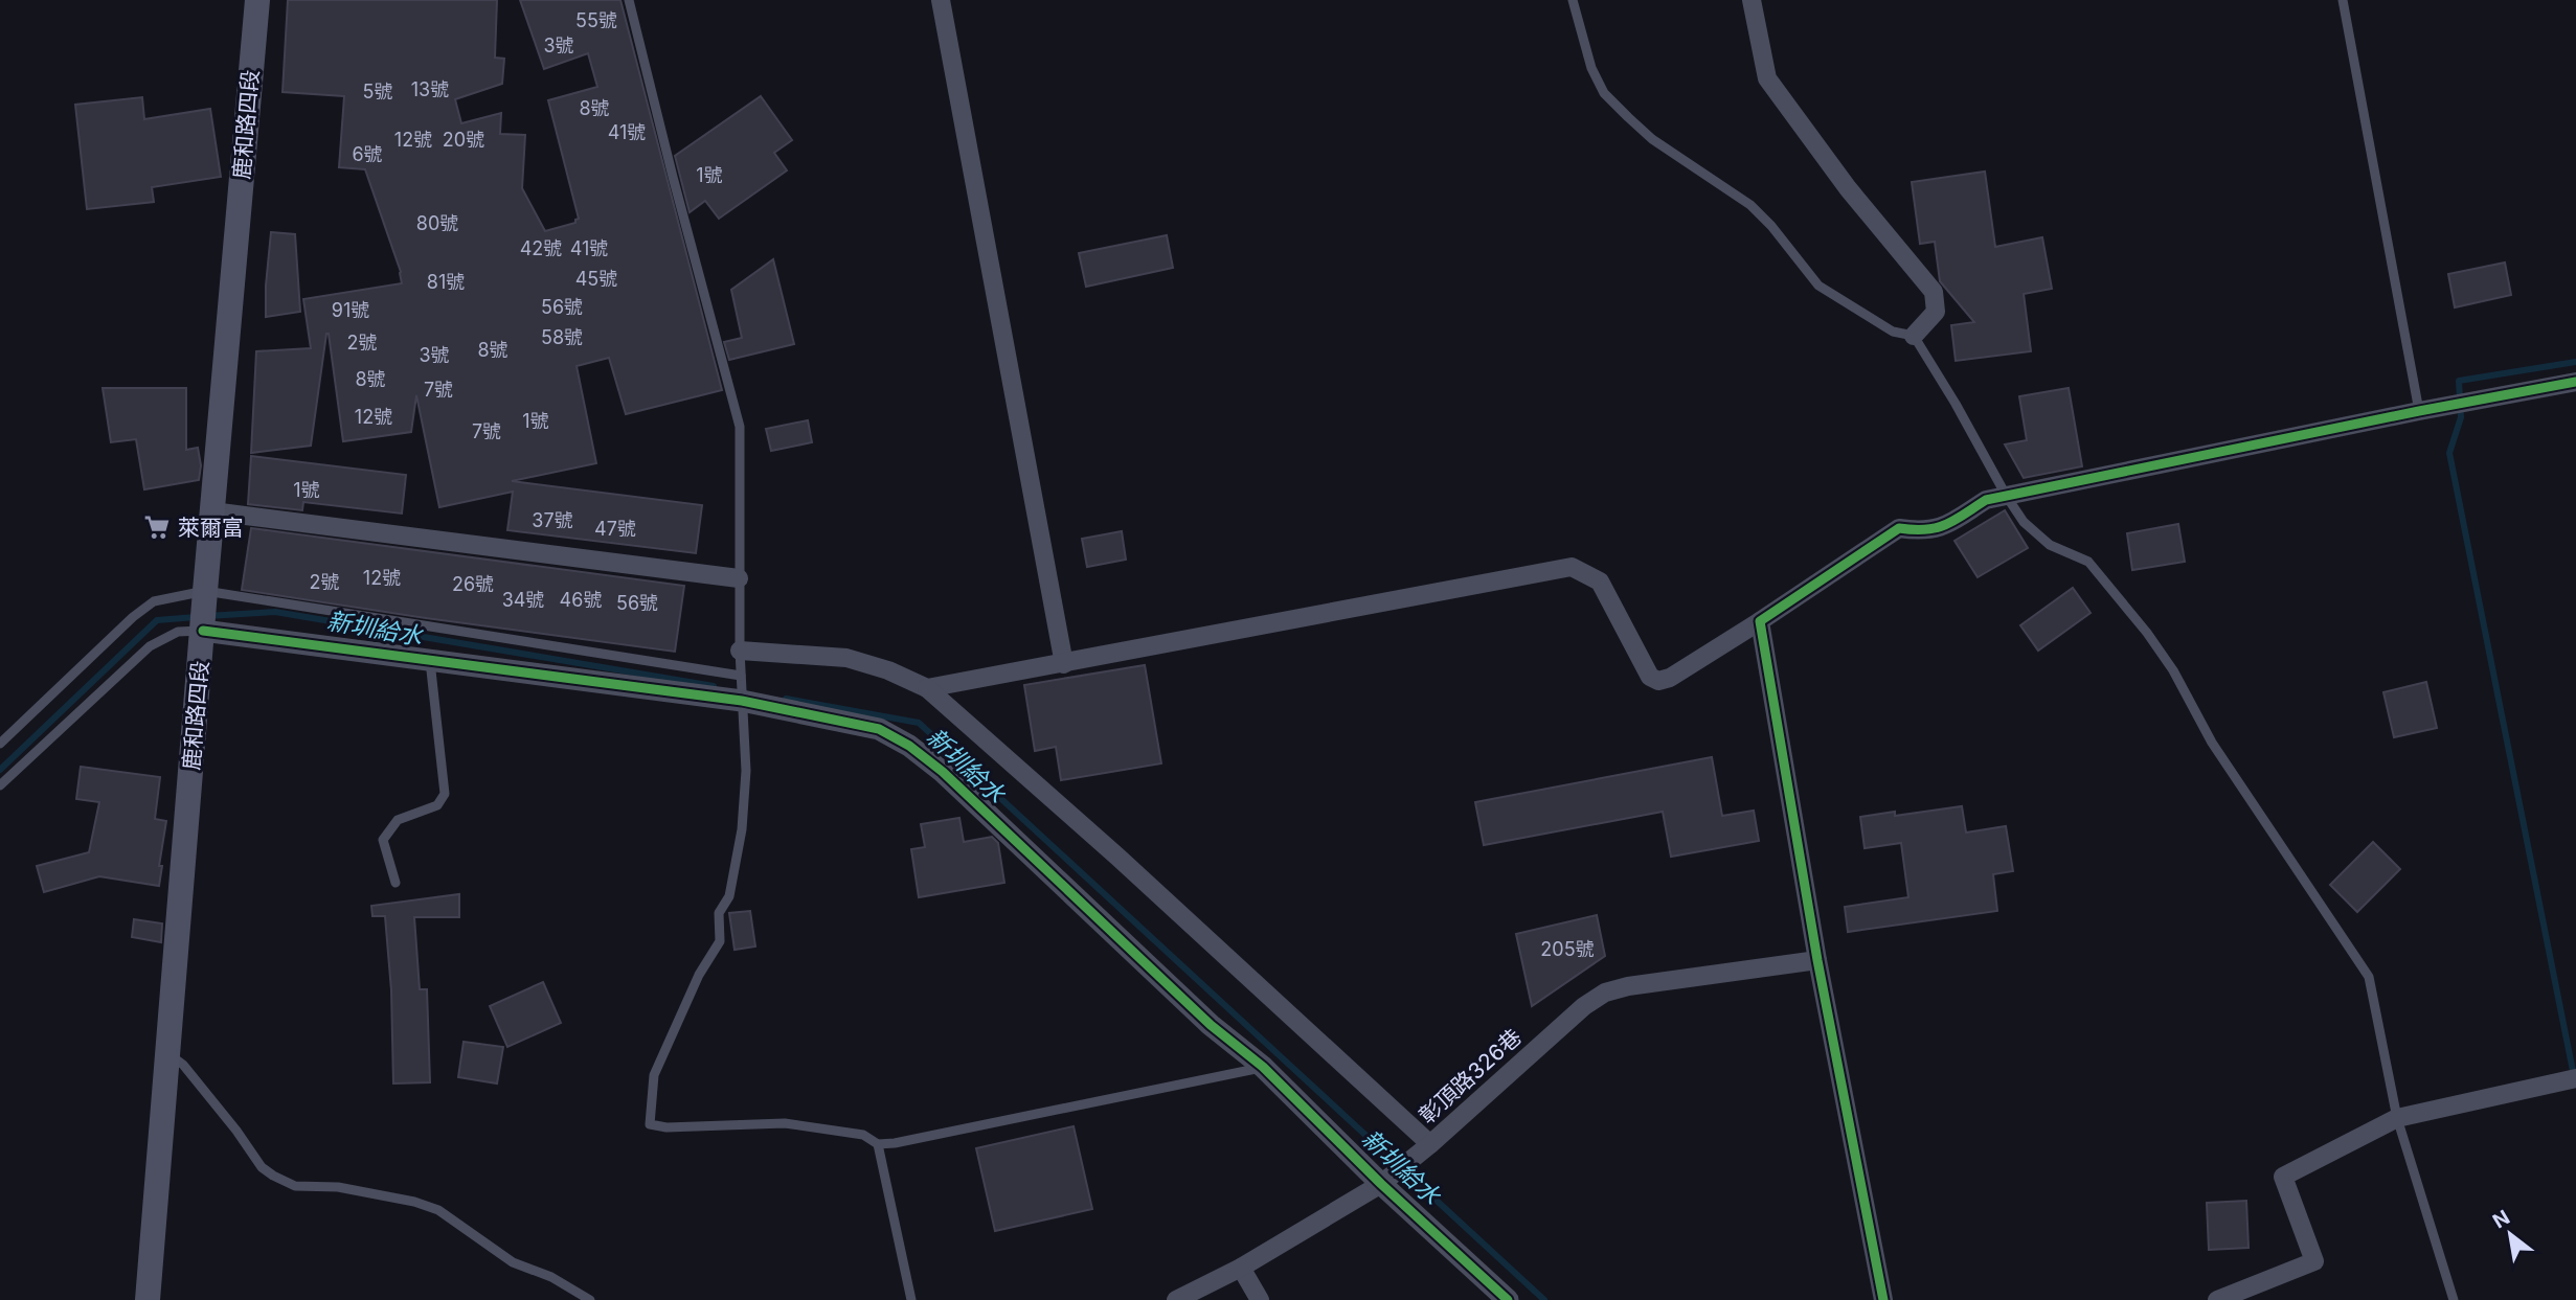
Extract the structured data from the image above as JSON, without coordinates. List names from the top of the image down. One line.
{"streets":{"main road":["鹿和路四段"],"street":["彰頂路326巷"]},"water":["新圳給水"],"places":{"supermarket":["萊爾富"]},"house_numbers":["55號","3號","13號","5號","8號","41號","12號","20號","6號","1號","80號","42號","41號","45號","81號","56號","91號","58號","2號","8號","3號","8號","7號","12號","1號","7號","1號","37號","47號","12號","2號","26號","34號","46號","56號","205號"],"north":"top left"}
